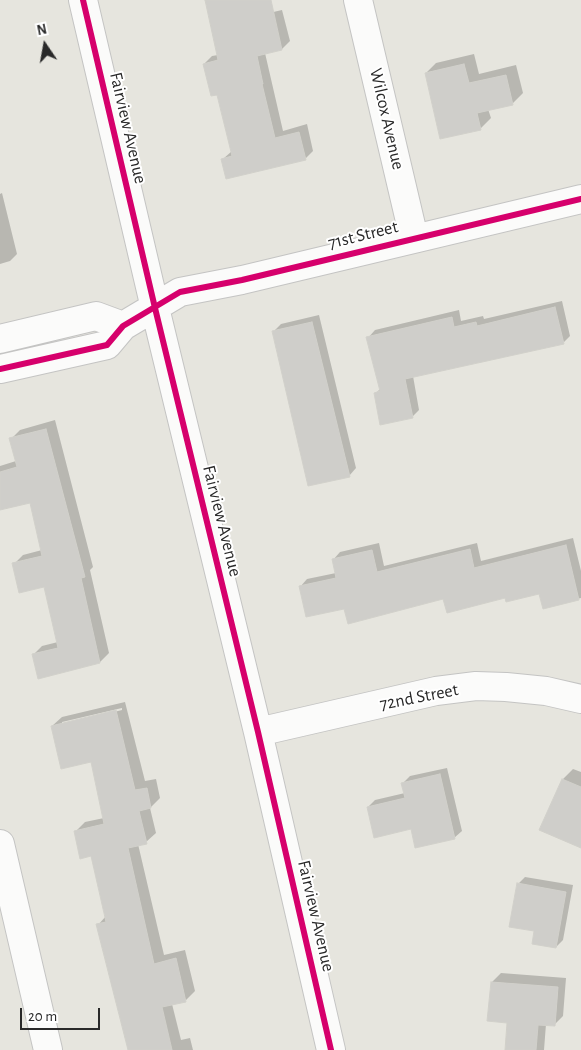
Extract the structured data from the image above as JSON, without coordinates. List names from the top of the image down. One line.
{"streets":{"street":["Wilcox Avenue","Fairview Avenue","71st Street","72nd Street"]},"crossings":[["Wilcox Avenue","71st Street"],["Fairview Avenue","71st Street"],["Fairview Avenue","72nd Street"]],"scale_bar":"20 m","north":"top"}
